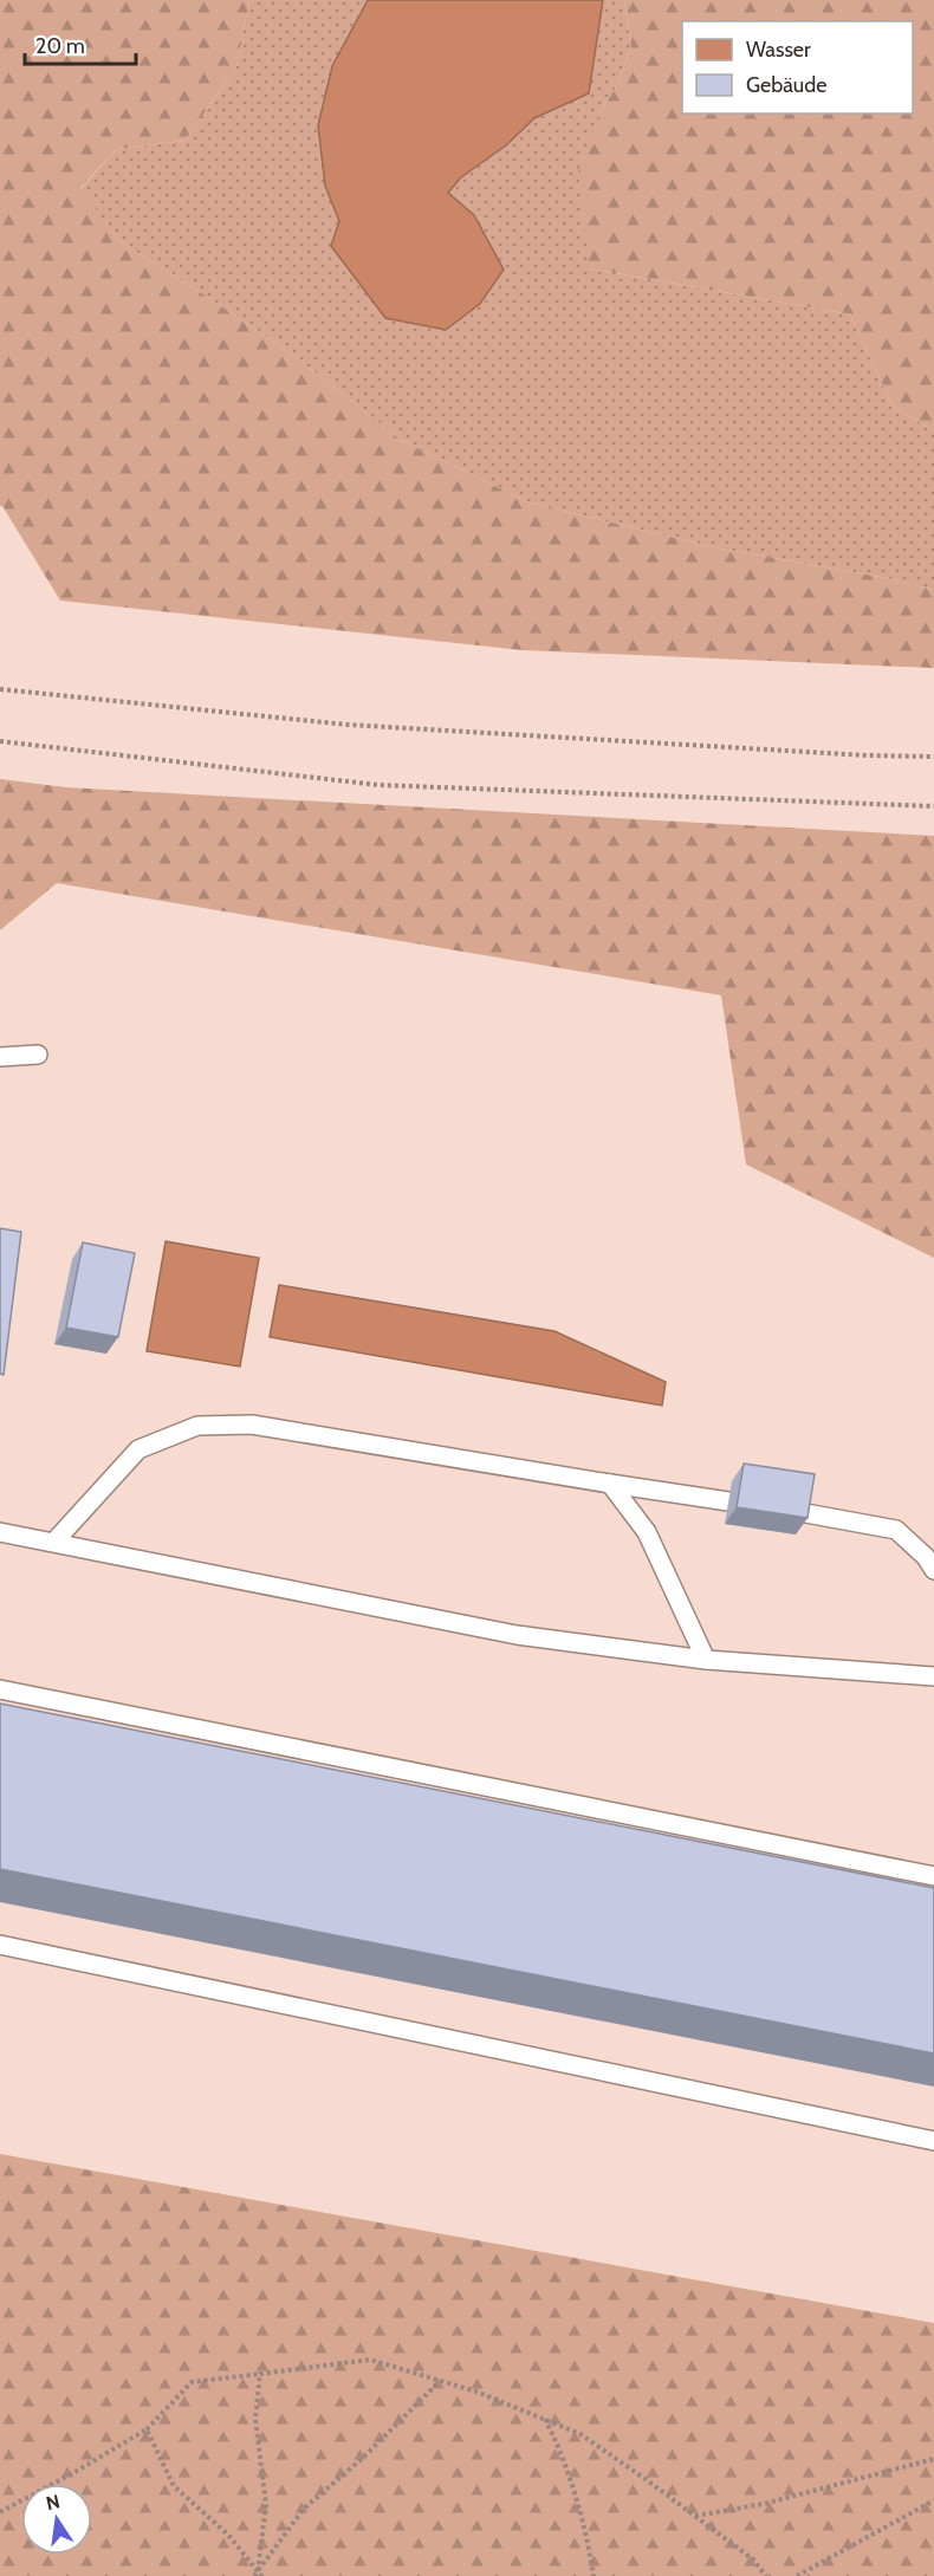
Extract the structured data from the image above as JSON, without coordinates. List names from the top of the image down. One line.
{"legend":["Wasser","Gebäude"],"scale_bar":"20 m","north":"top"}
